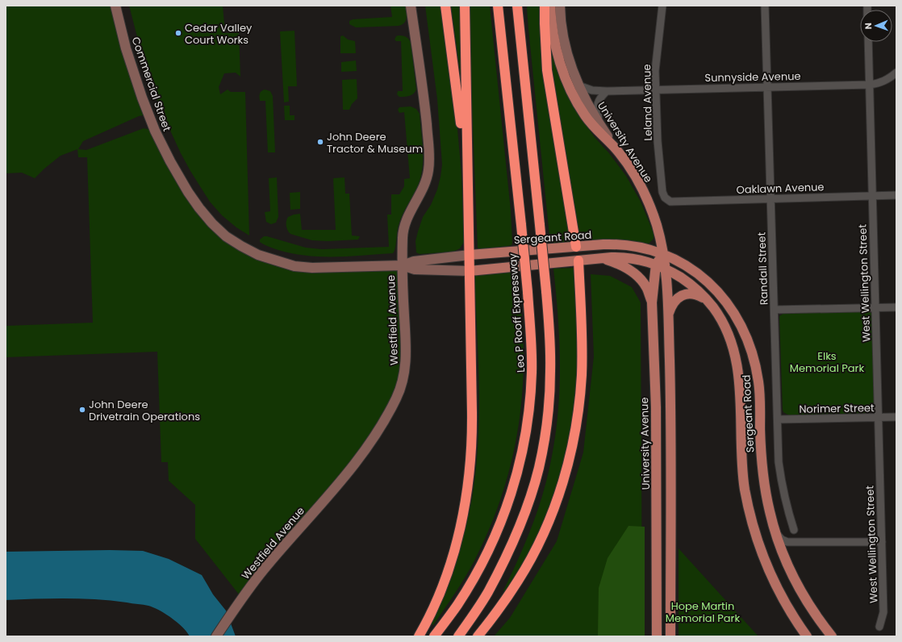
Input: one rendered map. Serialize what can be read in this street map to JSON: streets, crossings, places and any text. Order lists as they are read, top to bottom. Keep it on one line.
{"streets":{"highway":["Leo P Rooff Expressway"],"main road":["University Avenue","Sergeant Road"],"street":["Sunnyside Avenue","Commercial Street","Leland Avenue","Oaklawn Avenue","Randall Street","West Wellington Street","Westfield Avenue","Norimer Street"]},"crossings":[["Sunnyside Avenue","Leland Avenue"],["Sunnyside Avenue","University Avenue"],["Sunnyside Avenue","Randall Street"],["Sunnyside Avenue","West Wellington Street"],["Commercial Street","Westfield Avenue"],["Leland Avenue","Oaklawn Avenue"],["University Avenue","Sergeant Road"],["Oaklawn Avenue","Randall Street"],["Oaklawn Avenue","West Wellington Street"],["Randall Street","Norimer Street"],["West Wellington Street","Norimer Street"]],"parks":["Elks Memorial Park","Hope Martin Memorial Park"],"places":["Cedar Valley Court Works","John Deere Tractor & Museum","John Deere Drivetrain Operations"],"north":"left"}
